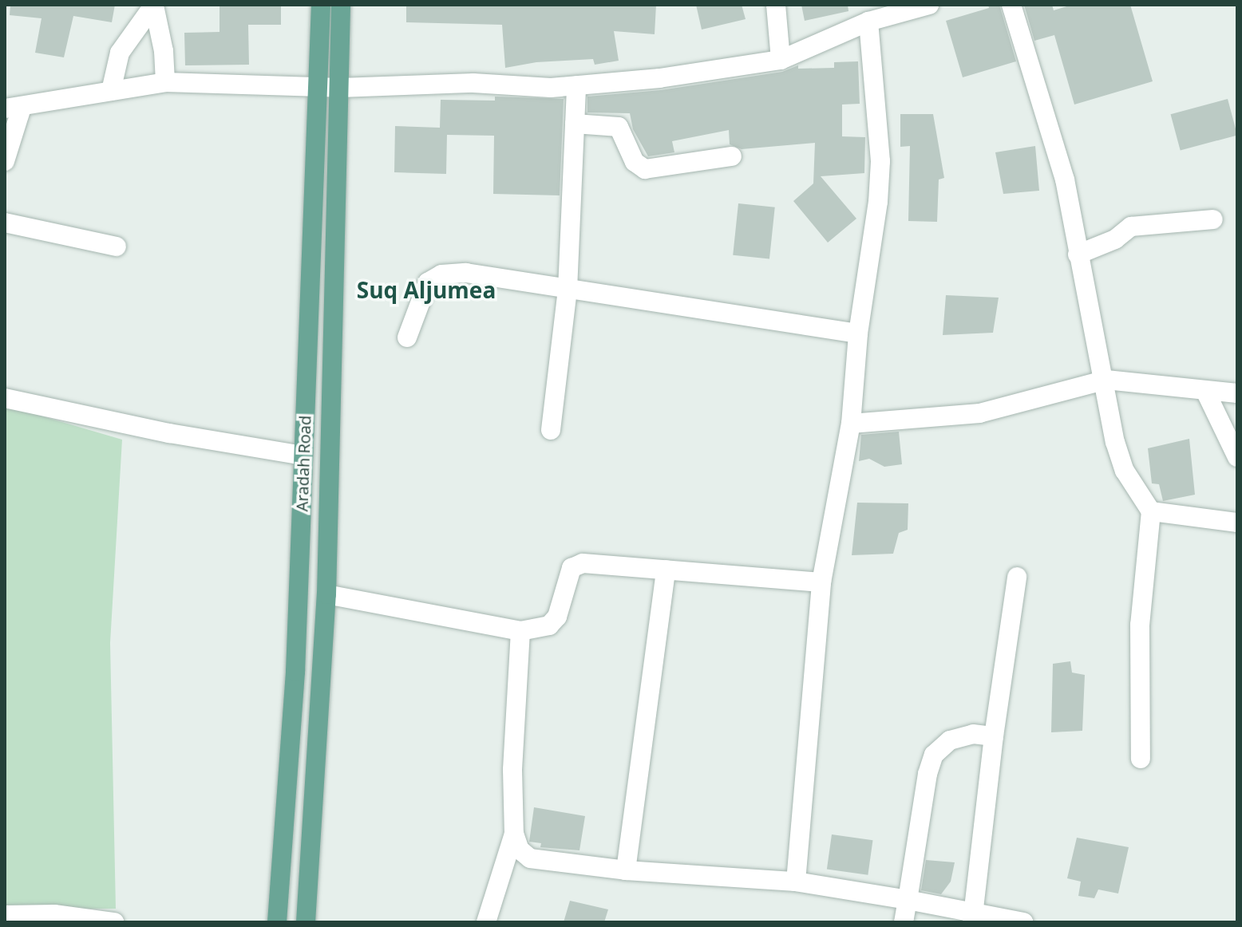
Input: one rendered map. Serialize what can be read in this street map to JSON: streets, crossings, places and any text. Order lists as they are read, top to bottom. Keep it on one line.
{"streets":{"main road":["Aradah Road"]},"districts":["Suq Aljumea"]}
